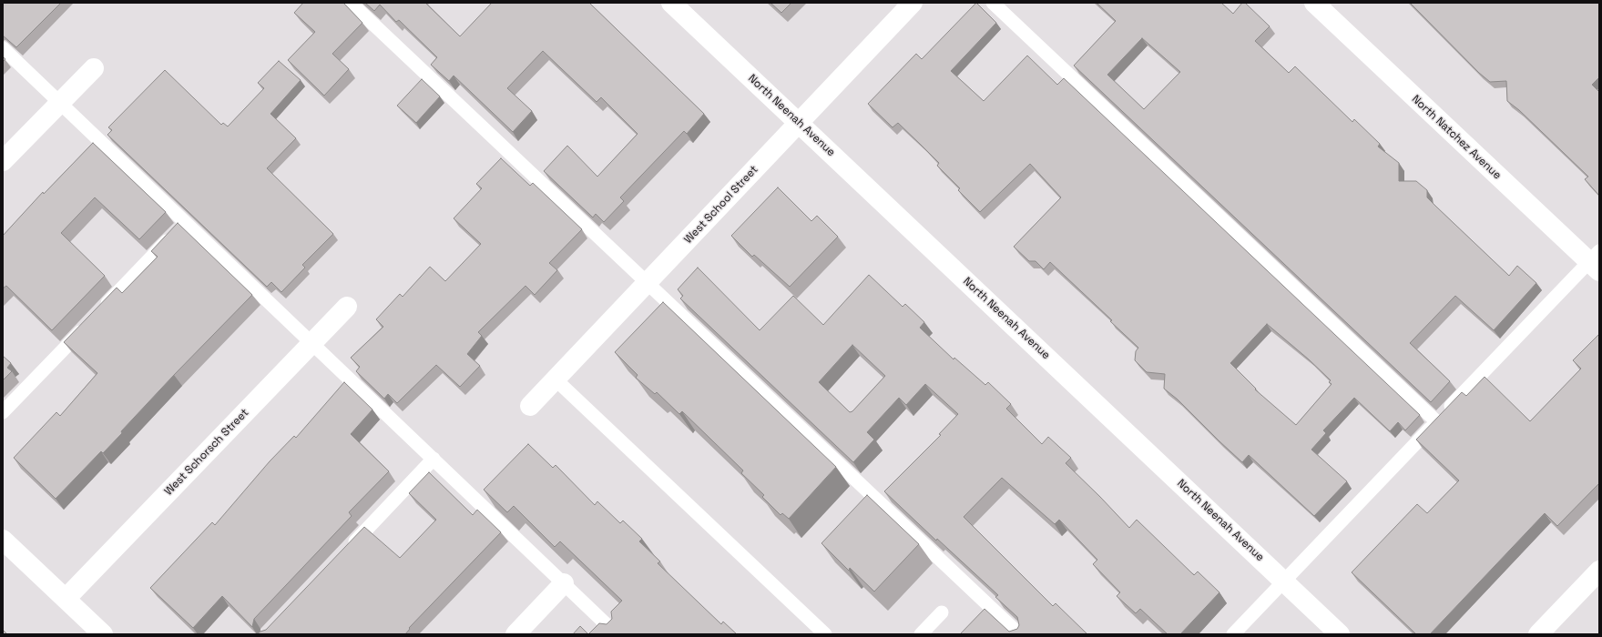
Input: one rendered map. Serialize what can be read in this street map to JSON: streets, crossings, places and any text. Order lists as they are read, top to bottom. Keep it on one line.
{"streets":{"street":["North Neenah Avenue","North Natchez Avenue","West School Street","West Schorsch Street"]},"crossings":[["North Neenah Avenue","West School Street"]]}
